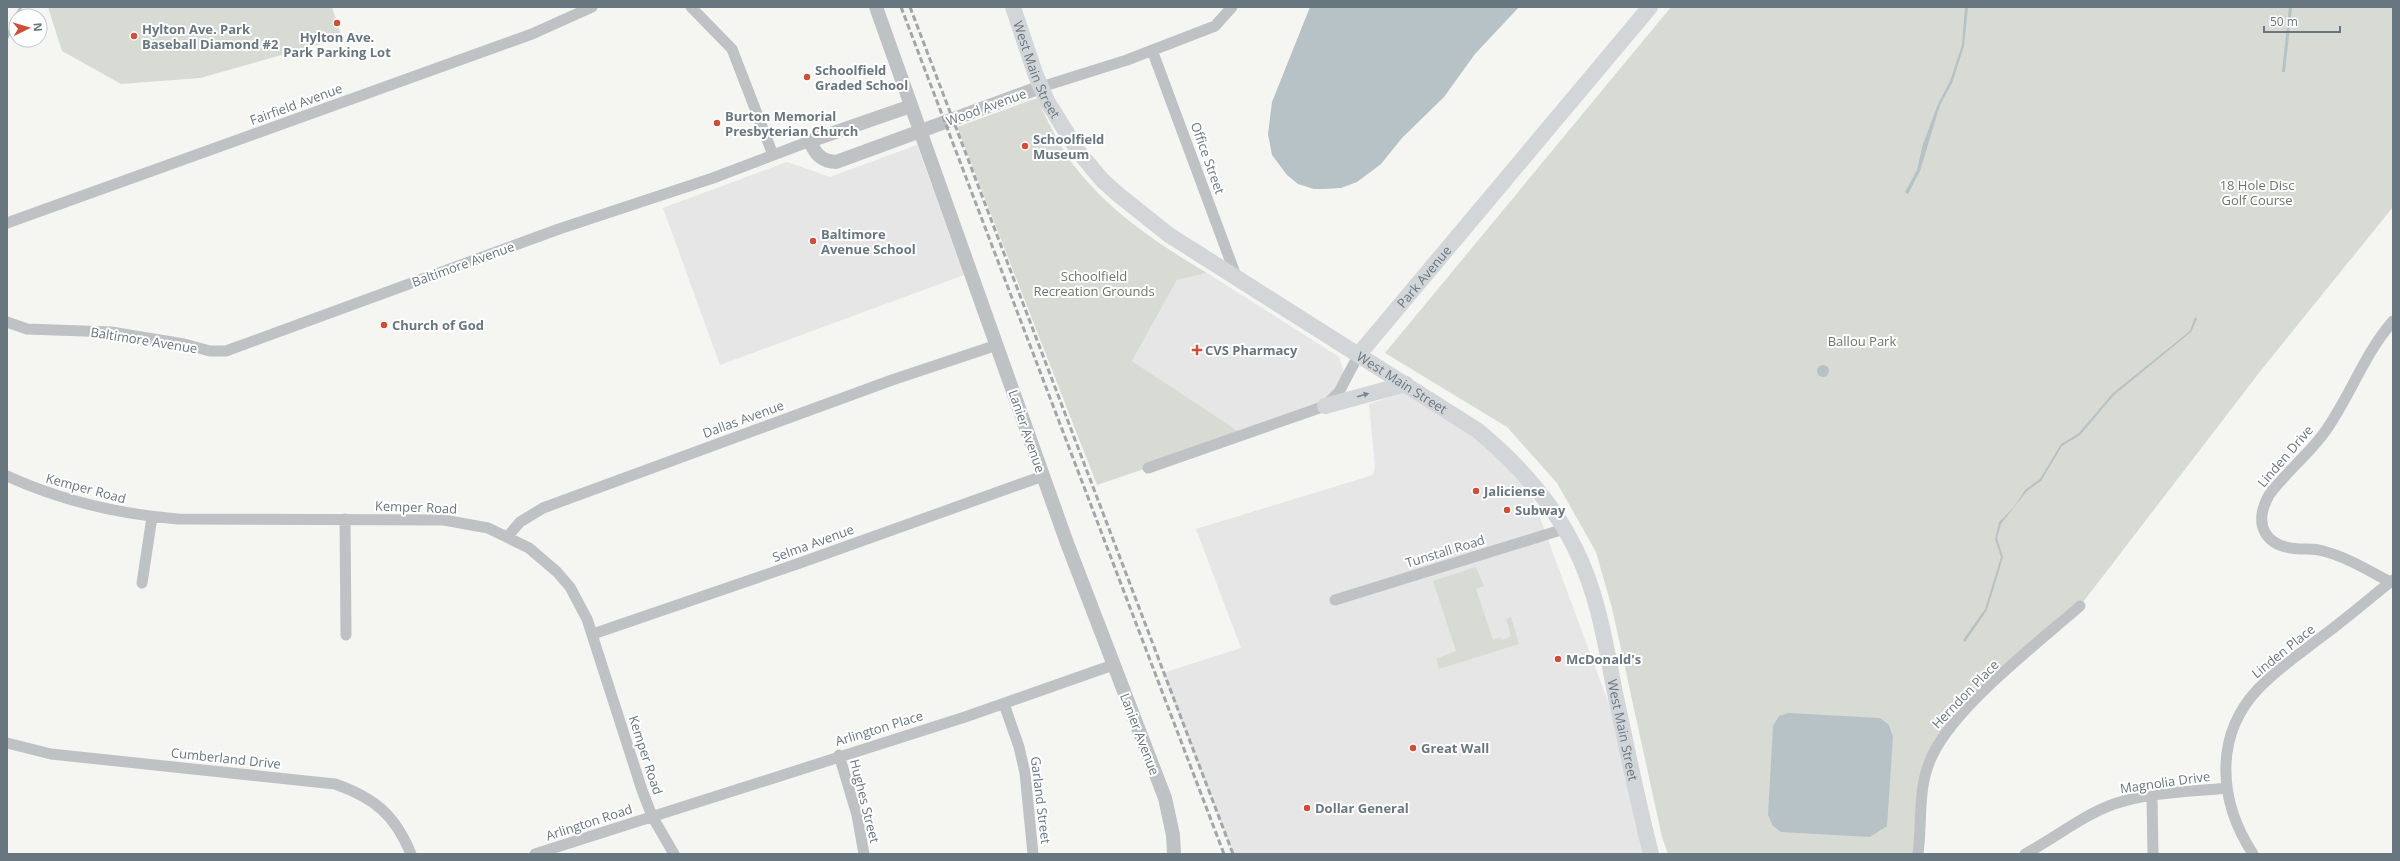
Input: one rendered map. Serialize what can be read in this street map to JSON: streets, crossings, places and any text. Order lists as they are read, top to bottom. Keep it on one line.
{"streets":{"main road":["West Main Street","Park Avenue"],"street":["Fairfield Avenue","Wood Avenue","Office Street","Baltimore Avenue","Dallas Avenue","Lanier Avenue","Linden Drive","Kemper Road","Selma Avenue","Tunstall Road","Linden Place","Herndon Place","Arlington Place","Cumberland Drive","Magnolia Drive","Garland Street","Hughes Street","Arlington Road"]},"crossings":[["West Main Street","Wood Avenue"],["West Main Street","Office Street"],["West Main Street","Park Avenue"],["West Main Street","Tunstall Road"],["Wood Avenue","Office Street"],["Wood Avenue","Baltimore Avenue"],["Baltimore Avenue","Lanier Avenue"],["Dallas Avenue","Lanier Avenue"],["Dallas Avenue","Kemper Road"],["Lanier Avenue","Selma Avenue"],["Lanier Avenue","Arlington Place"],["Linden Drive","Linden Place"],["Kemper Road","Selma Avenue"],["Kemper Road","Arlington Place"],["Kemper Road","Arlington Road"],["Linden Place","Magnolia Drive"],["Arlington Place","Garland Street"],["Arlington Place","Hughes Street"],["Arlington Place","Arlington Road"]],"parks":["18 Hole Disc Golf Course","Schoolfield Recreation Grounds","Ballou Park"],"places":{"other":["Hylton Ave. Park Parking Lot","Hylton Ave. Park Baseball Diamond #2","Schoolfield Graded School","Burton Memorial Presbyterian Church","Schoolfield Museum","Baltimore Avenue School","Church of God","Jaliciense","Subway","McDonald's","Great Wall","Dollar General"],"health":["CVS Pharmacy"]},"scale_bar":"50 m","north":"right"}
